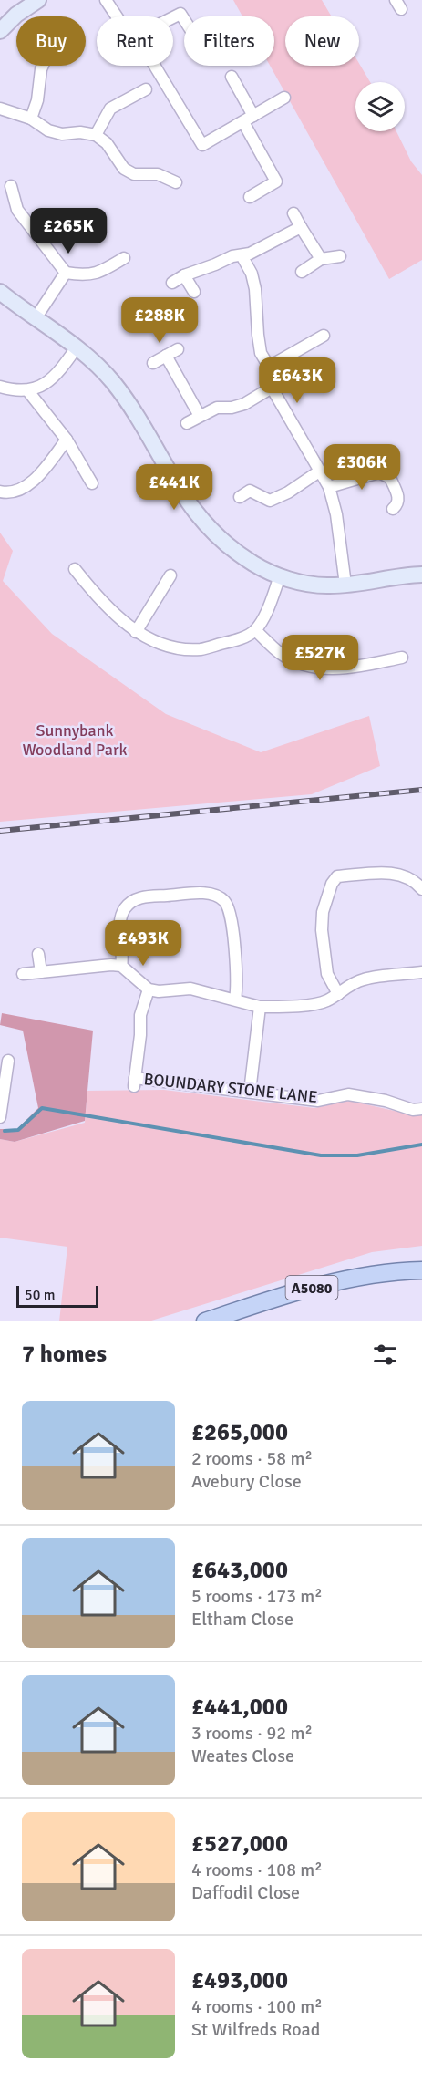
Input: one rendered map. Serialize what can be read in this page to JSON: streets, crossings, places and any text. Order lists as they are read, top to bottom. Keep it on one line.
{"streets":{"main road":["A5080"],"street":["BOUNDARY STONE LANE"]},"parks":["Sunnybank Woodland Park"],"scale_bar":"50 m","page":{"chip":["Buy","Rent","Filters","New"],"price":["£265K","£288K","£643K","£306K","£441K","£527K","£493K"],"scale":"50 m","heading":"7 homes","list":[{"name":"£265,000","note":"2 rooms · 58 m² · Avebury Close"},{"name":"£643,000","note":"5 rooms · 173 m² · Eltham Close"},{"name":"£441,000","note":"3 rooms · 92 m² · Weates Close"},{"name":"£527,000","note":"4 rooms · 108 m² · Daffodil Close"},{"name":"£493,000","note":"4 rooms · 100 m² · St Wilfreds Road"}]}}
